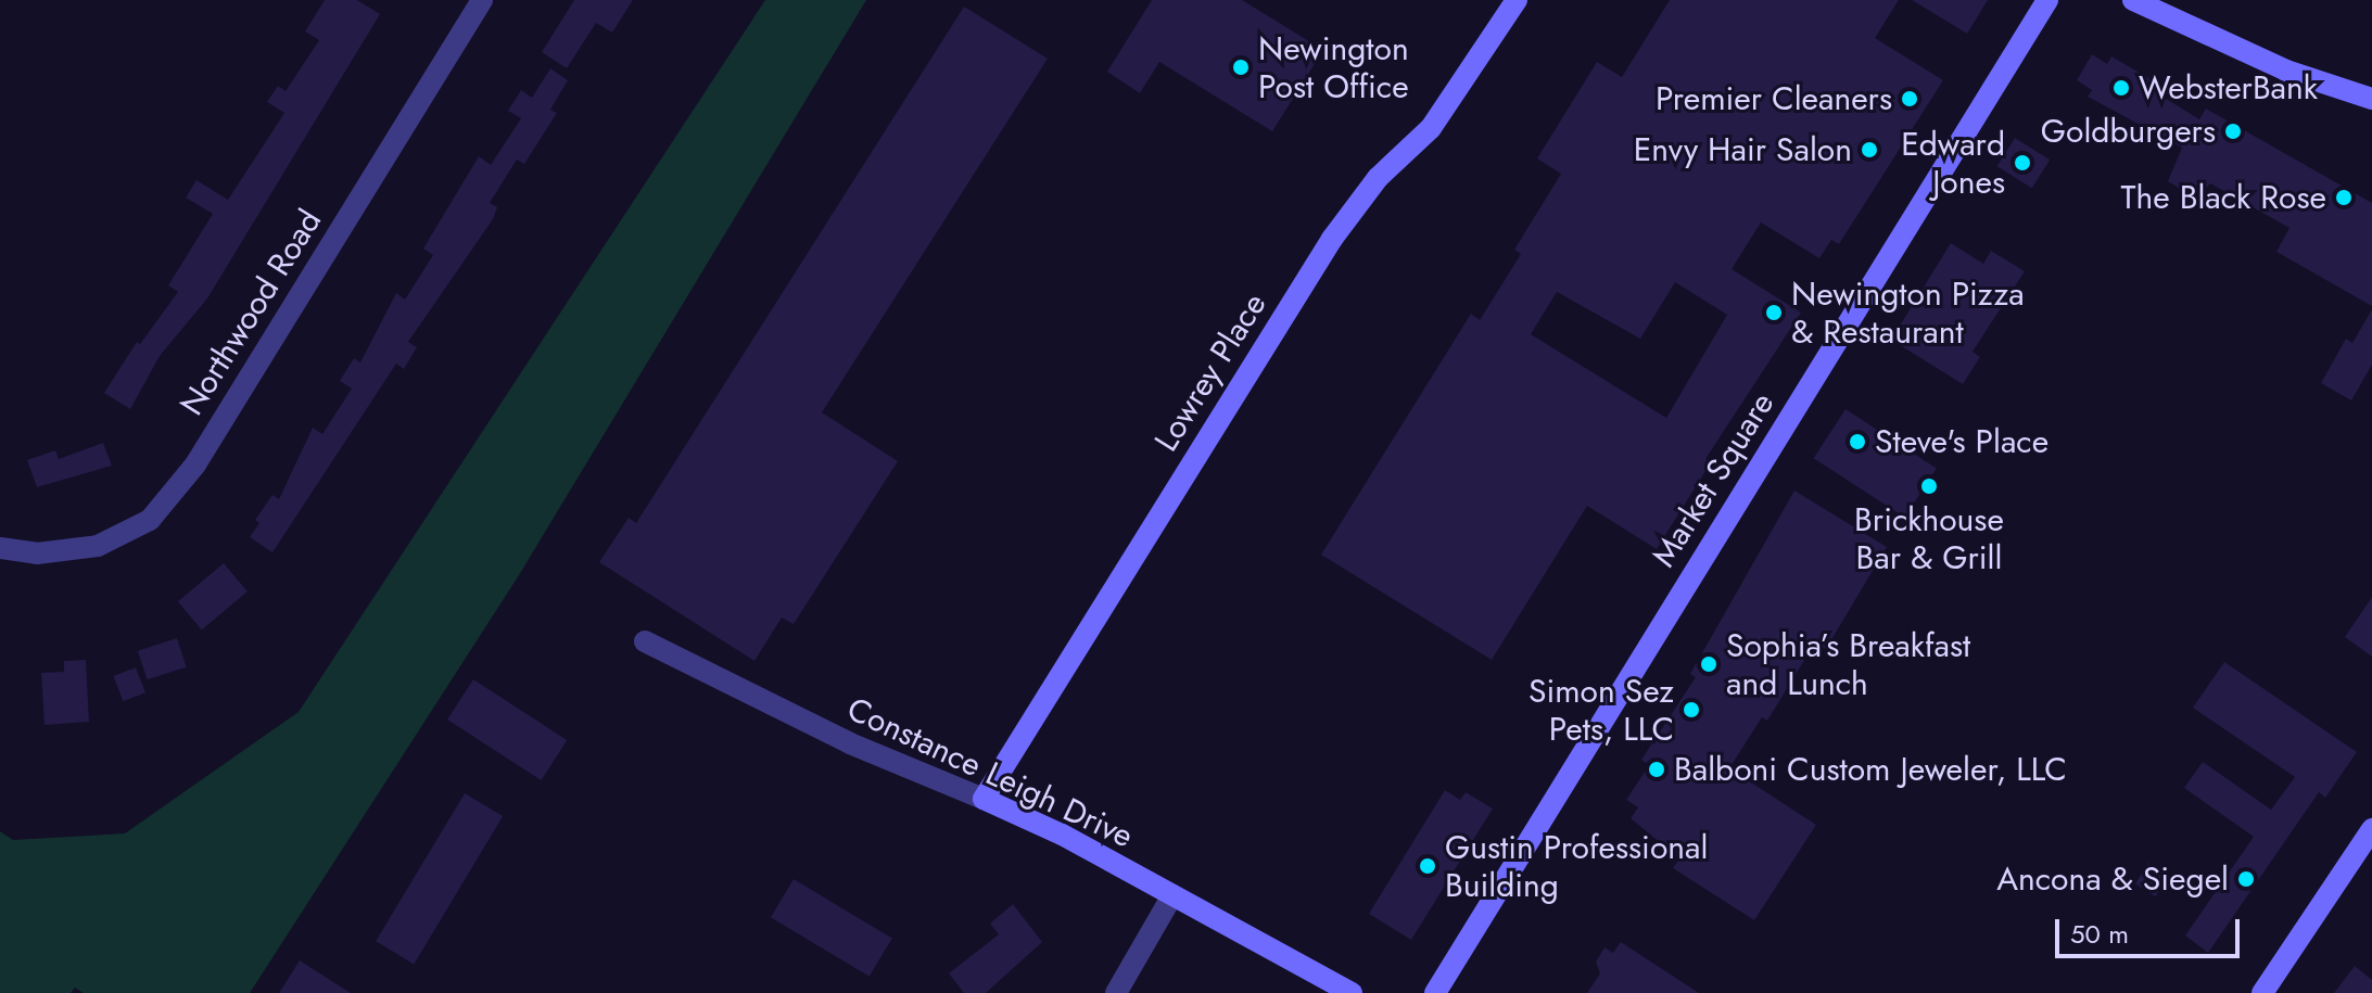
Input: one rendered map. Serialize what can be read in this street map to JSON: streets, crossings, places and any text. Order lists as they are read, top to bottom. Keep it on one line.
{"streets":{"street":["Northwood Road","Lowrey Place","Market Square","Constance Leigh Drive"]},"crossings":[["Lowrey Place","Constance Leigh Drive"]],"places":["Newington Post Office","WebsterBank","Premier Cleaners","Goldburgers","Envy Hair Salon","Edward Jones","The Black Rose","Newington Pizza & Restaurant","Steve's Place","Brickhouse Bar & Grill","Sophia’s Breakfast and Lunch","Simon Sez Pets, LLC","Balboni Custom Jeweler, LLC","Gustin Professional Building","Ancona & Siegel"],"scale_bar":"50 m"}
